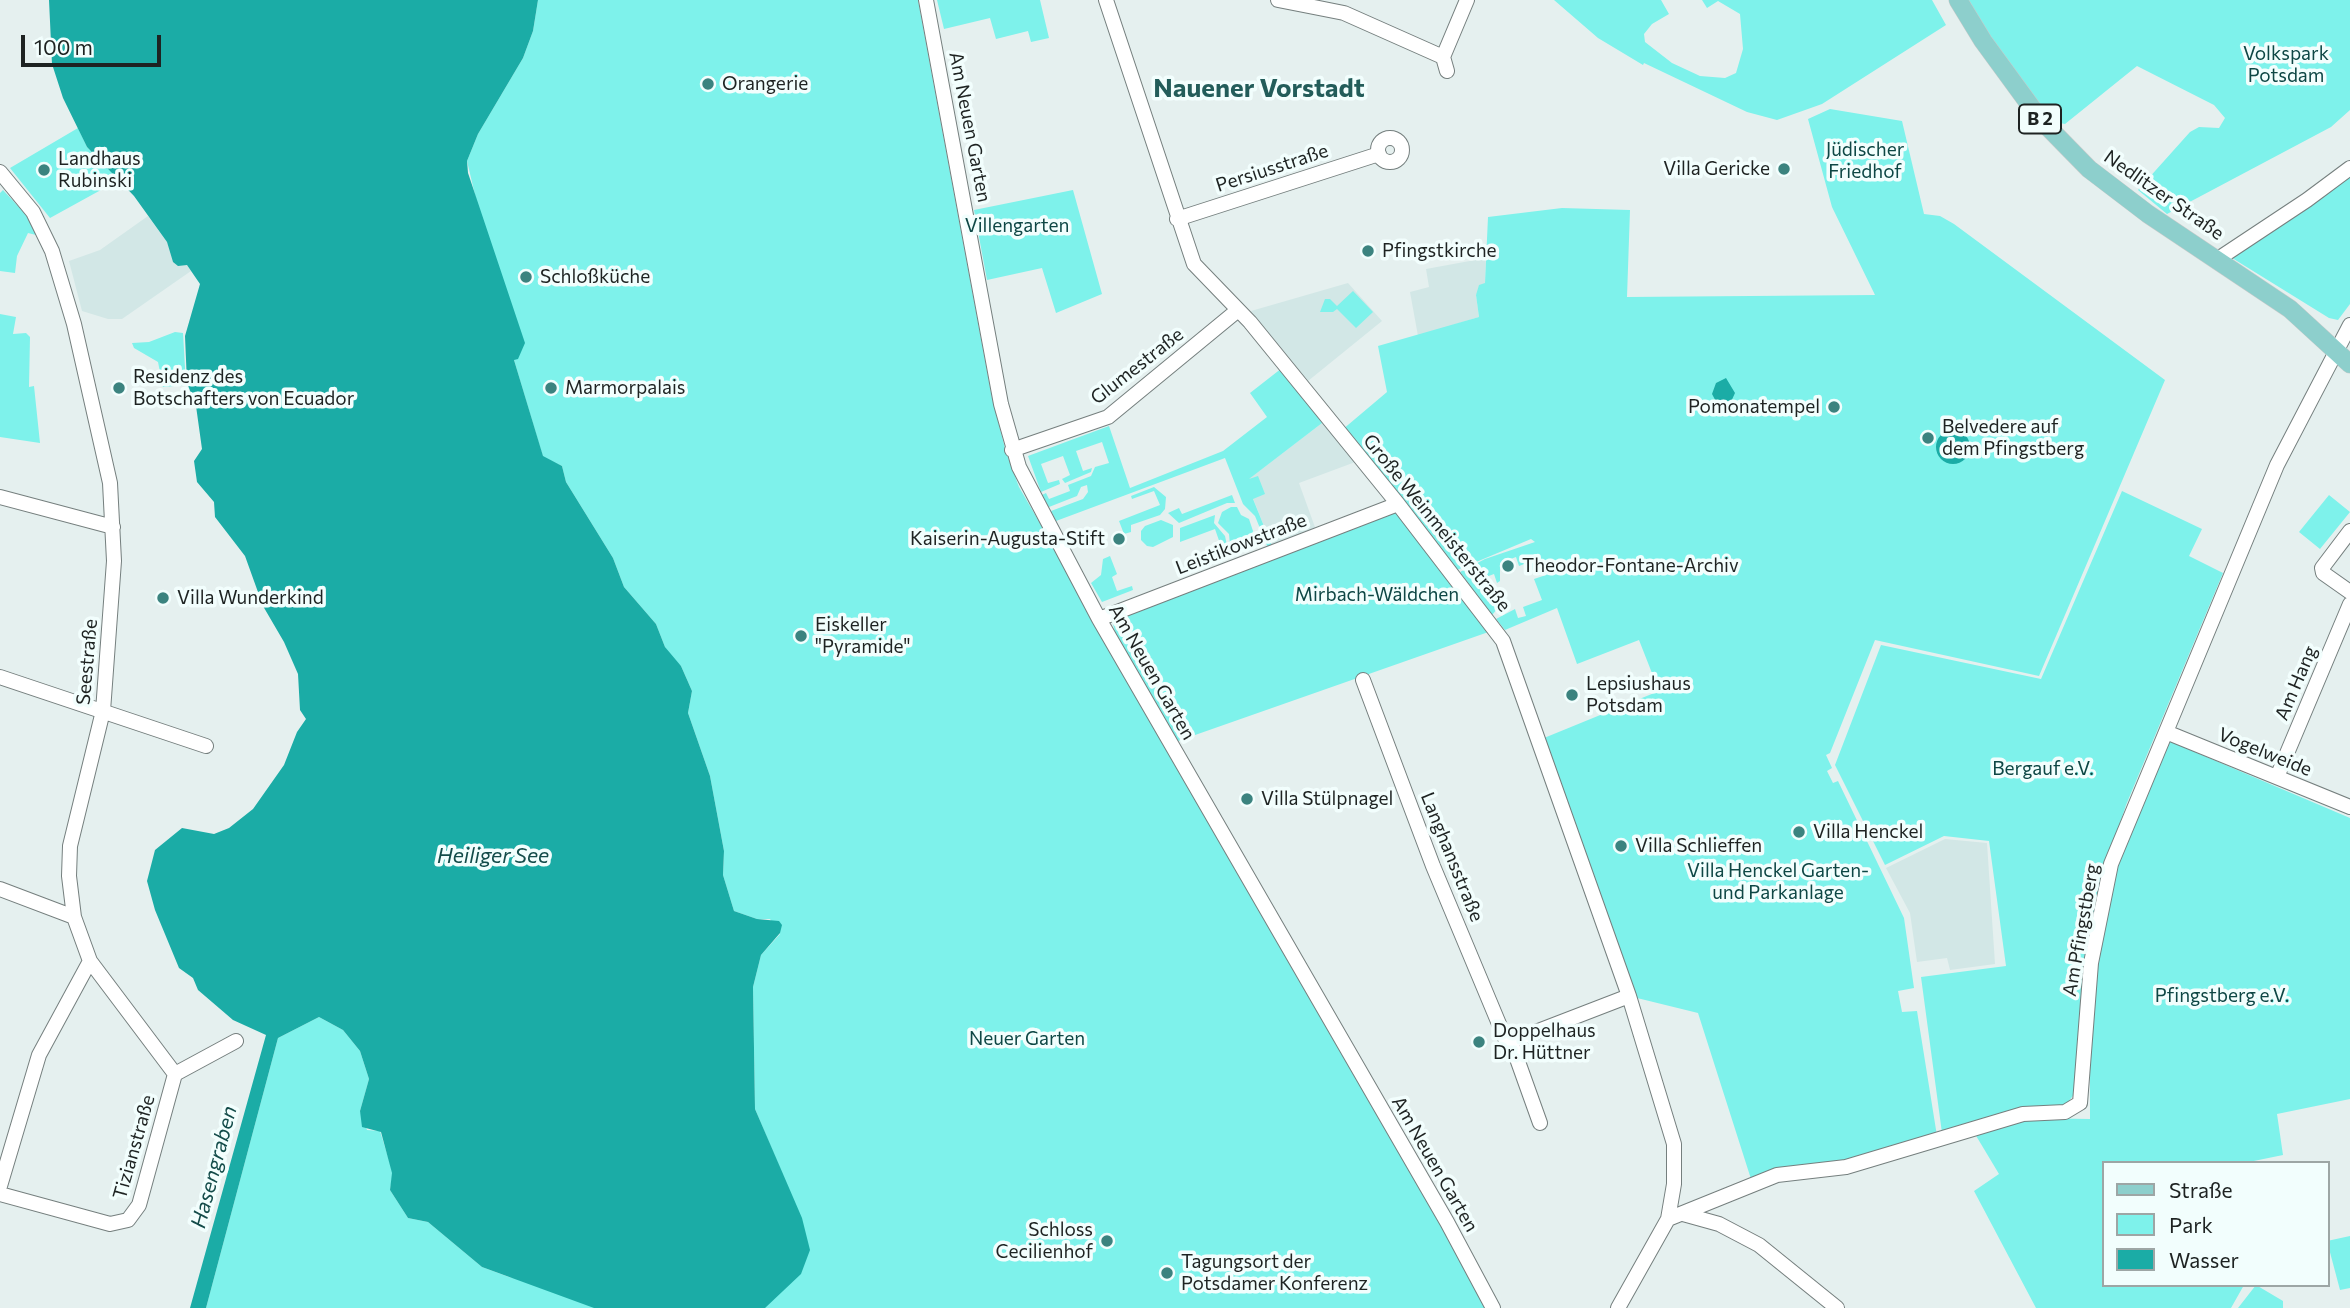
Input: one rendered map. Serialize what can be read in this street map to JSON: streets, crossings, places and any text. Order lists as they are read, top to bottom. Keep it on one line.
{"streets":{"main road":["B 2","Nedlitzer Straße"],"street":["Am Neuen Garten","Persiusstraße","Glumestraße","Große Weinmeisterstraße","Leistikowstraße","Seestraße","Am Hang","Vogelweide","Langhansstraße","Am Pfingstberg","Tizianstraße"]},"crossings":[["Am Neuen Garten","Glumestraße"],["Am Neuen Garten","Leistikowstraße"],["Persiusstraße","Große Weinmeisterstraße"],["Nedlitzer Straße","Am Pfingstberg"],["Glumestraße","Große Weinmeisterstraße"],["Große Weinmeisterstraße","Leistikowstraße"],["Große Weinmeisterstraße","Am Pfingstberg"],["Seestraße","Tizianstraße"],["Am Hang","Vogelweide"],["Vogelweide","Am Pfingstberg"]],"districts":["Nauener Vorstadt"],"water":["Heiliger See","Hasengraben"],"parks":["Volkspark Potsdam","Jüdischer Friedhof","Villengarten","Mirbach-Wäldchen","Bergauf e.V.","Villa Henckel Garten- und Parkanlage","Pfingstberg e.V.","Neuer Garten"],"places":["Orangerie","Villa Gericke","Landhaus Rubinski","Pfingstkirche","Schloßküche","Residenz des Botschafters von Ecuador","Marmorpalais","Pomonatempel","Belvedere auf dem Pfingstberg","Kaiserin-Augusta-Stift","Theodor-Fontane-Archiv","Villa Wunderkind","Eiskeller \"Pyramide\"","Lepsiushaus Potsdam","Villa Stülpnagel","Villa Henckel","Villa Schlieffen","Doppelhaus Dr. Hüttner","Schloss Cecilienhof","Tagungsort der Potsdamer Konferenz"],"legend":["Straße","Park","Wasser"],"scale_bar":"100 m"}
